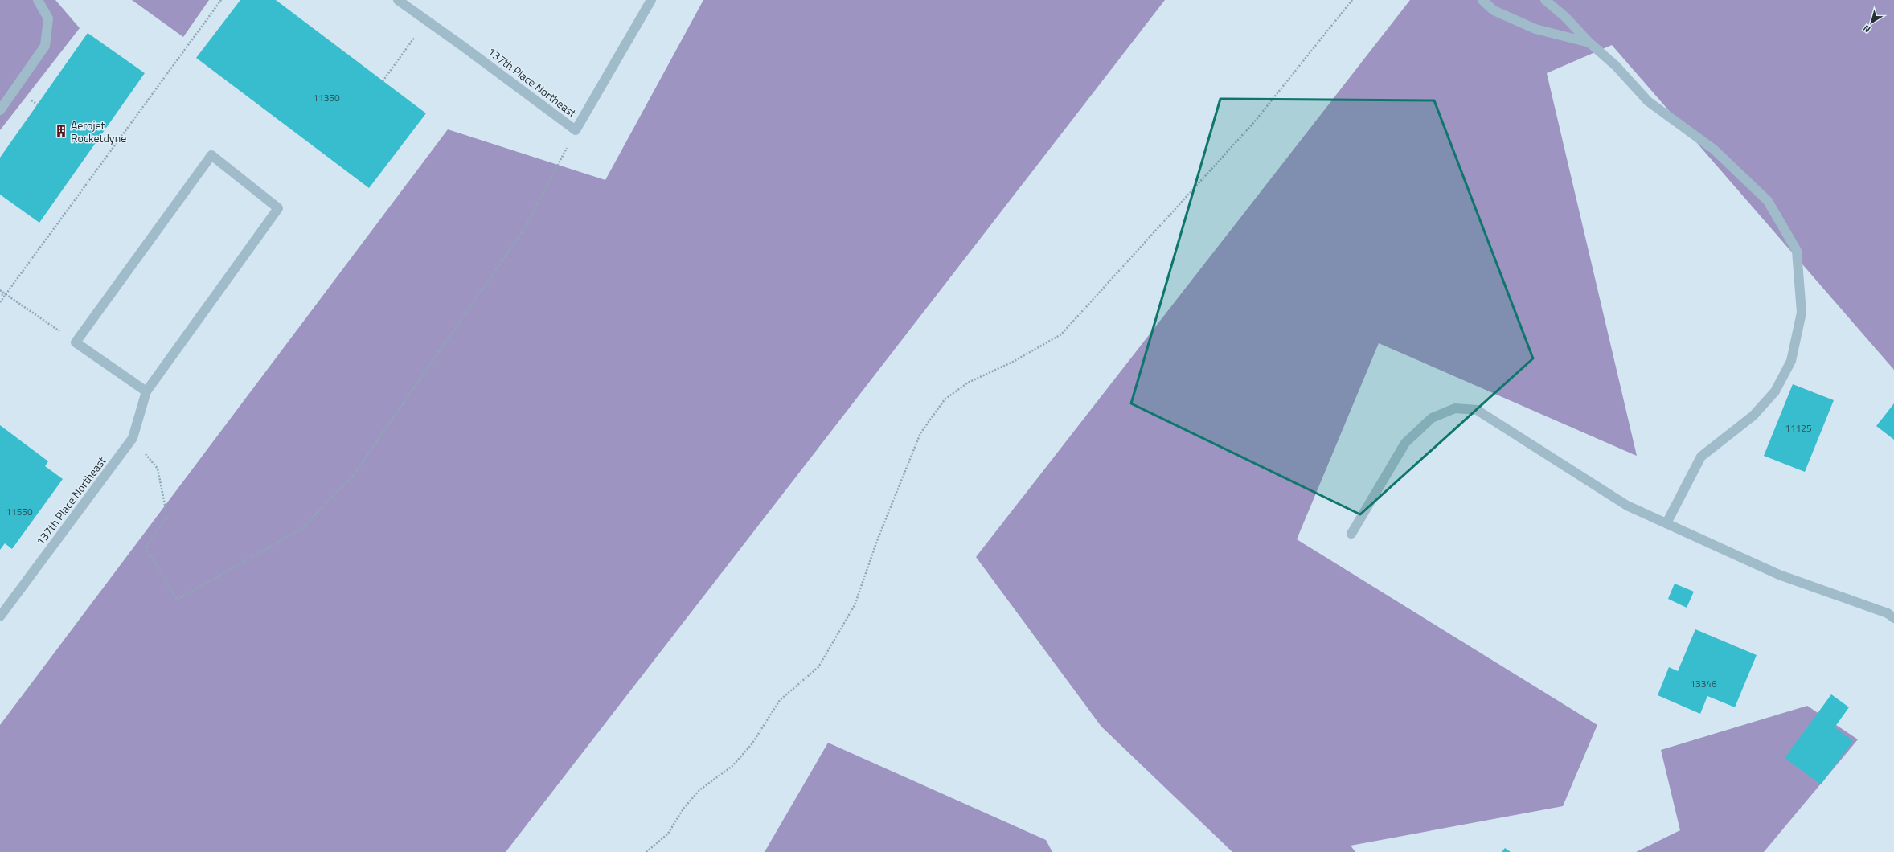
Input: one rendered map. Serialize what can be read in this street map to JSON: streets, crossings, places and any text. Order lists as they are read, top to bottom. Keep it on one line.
{"streets":{"lane":["137th Place Northeast"]},"places":{"building":["Aerojet Rocketdyne"]},"house_numbers":["11350","11125","11550","13346"],"north":"bottom left"}
